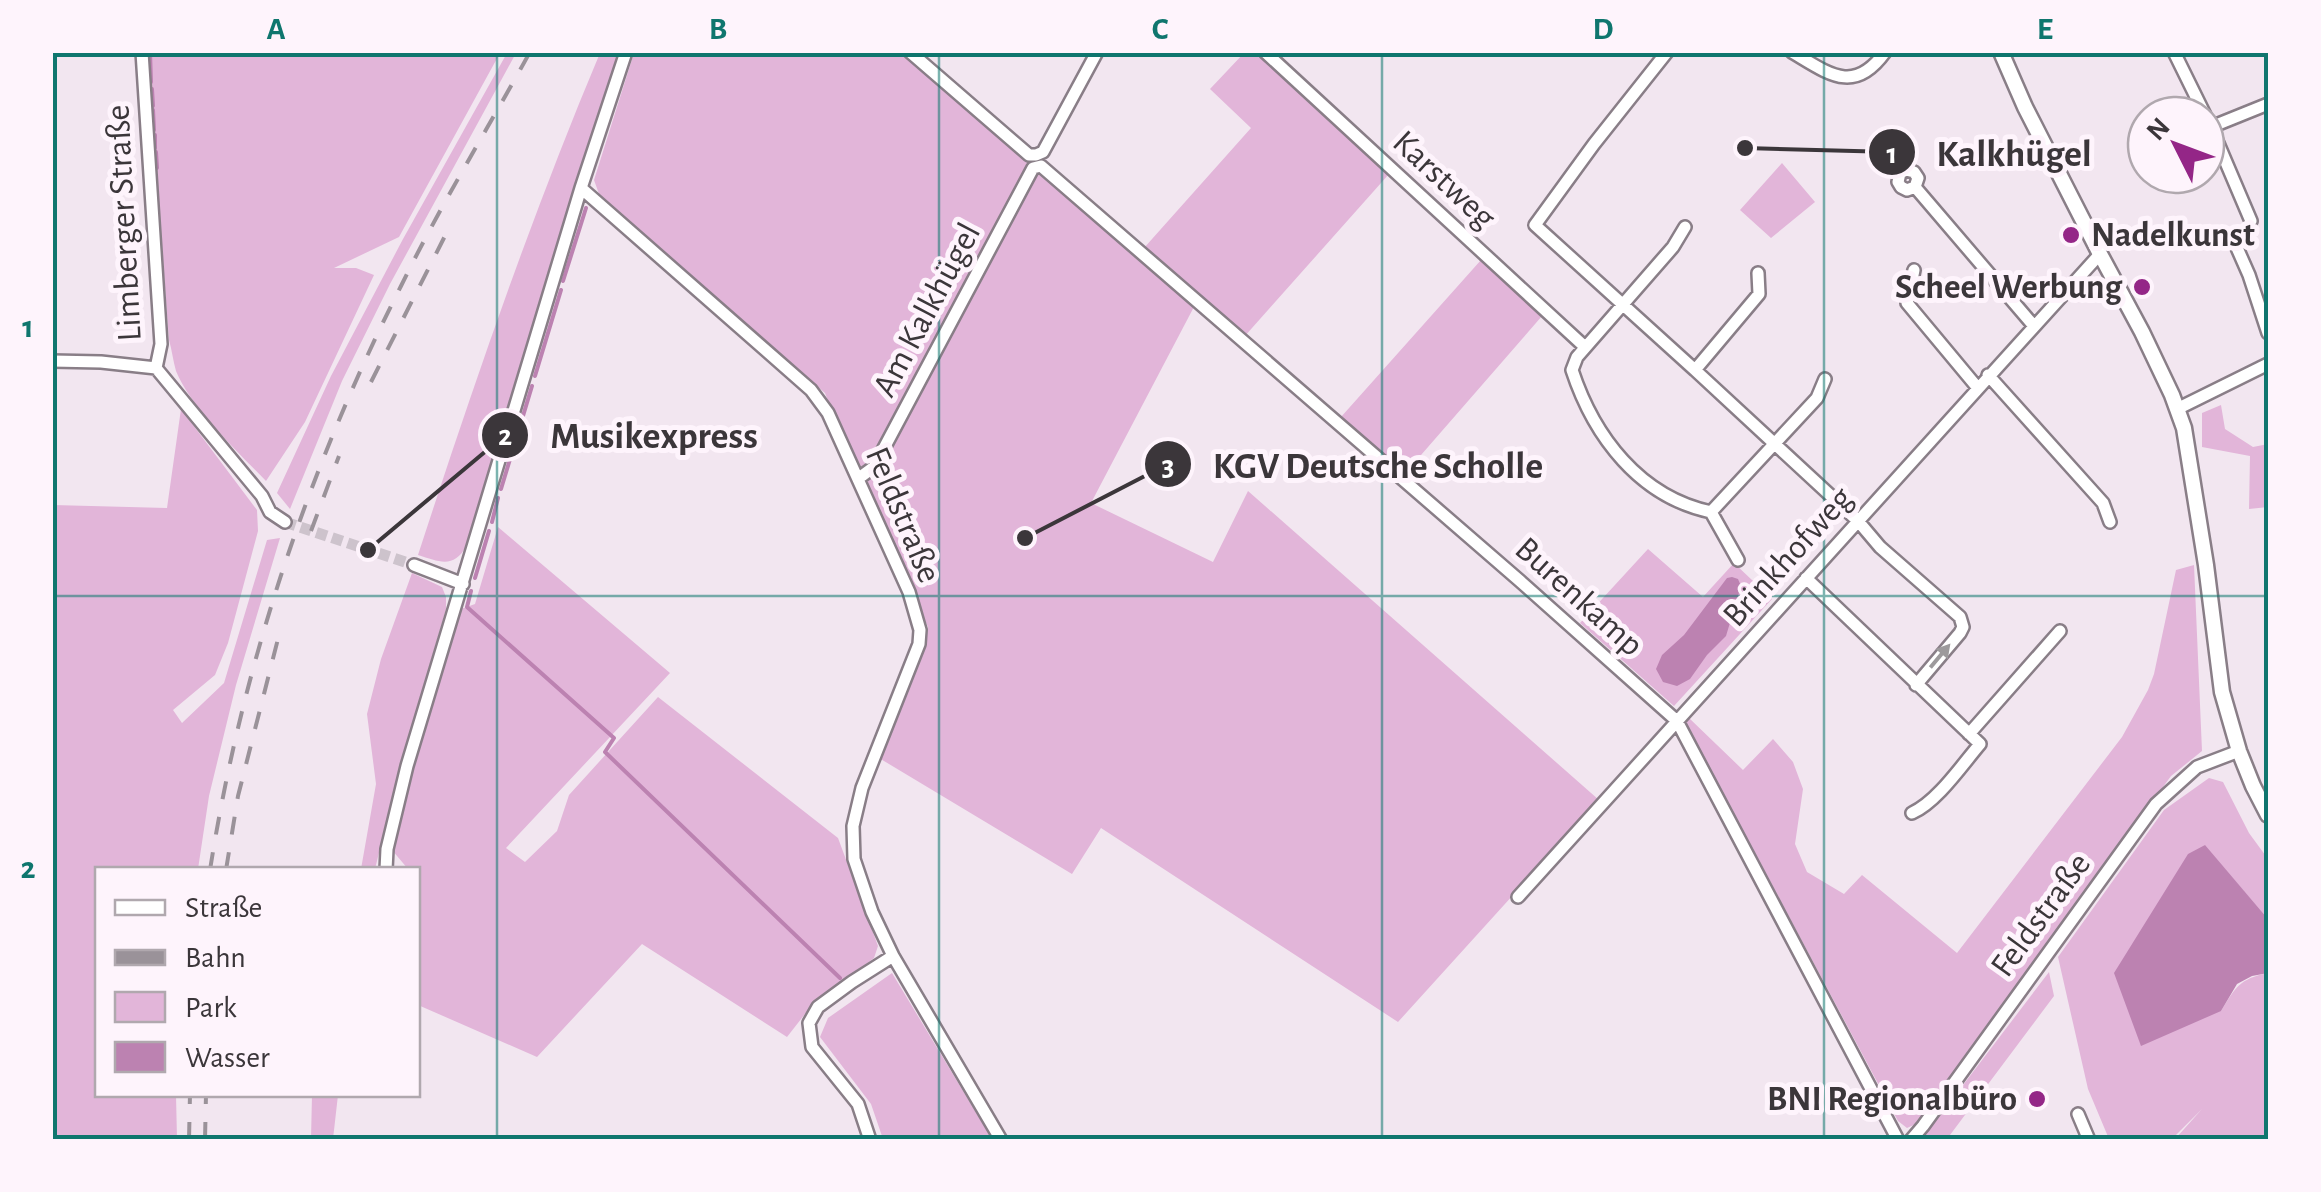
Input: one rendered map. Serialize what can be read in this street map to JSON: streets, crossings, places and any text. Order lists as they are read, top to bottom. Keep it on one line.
{"streets":{"street":["Karstweg","Limberger Straße","Am Kalkhügel","Feldstraße","Brinkhofweg","Burenkamp"]},"crossings":[["Am Kalkhügel","Feldstraße"],["Am Kalkhügel","Burenkamp"],["Brinkhofweg","Burenkamp"]],"places":["Kalkhügel","Nadelkunst","Scheel Werbung","KGV Deutsche Scholle","Musikexpress","BNI Regionalbüro"],"legend":["Straße","Bahn","Park","Wasser"],"north":"top left","grid":{"columns":["A","B","C","D","E"],"rows":["1","2"]}}
